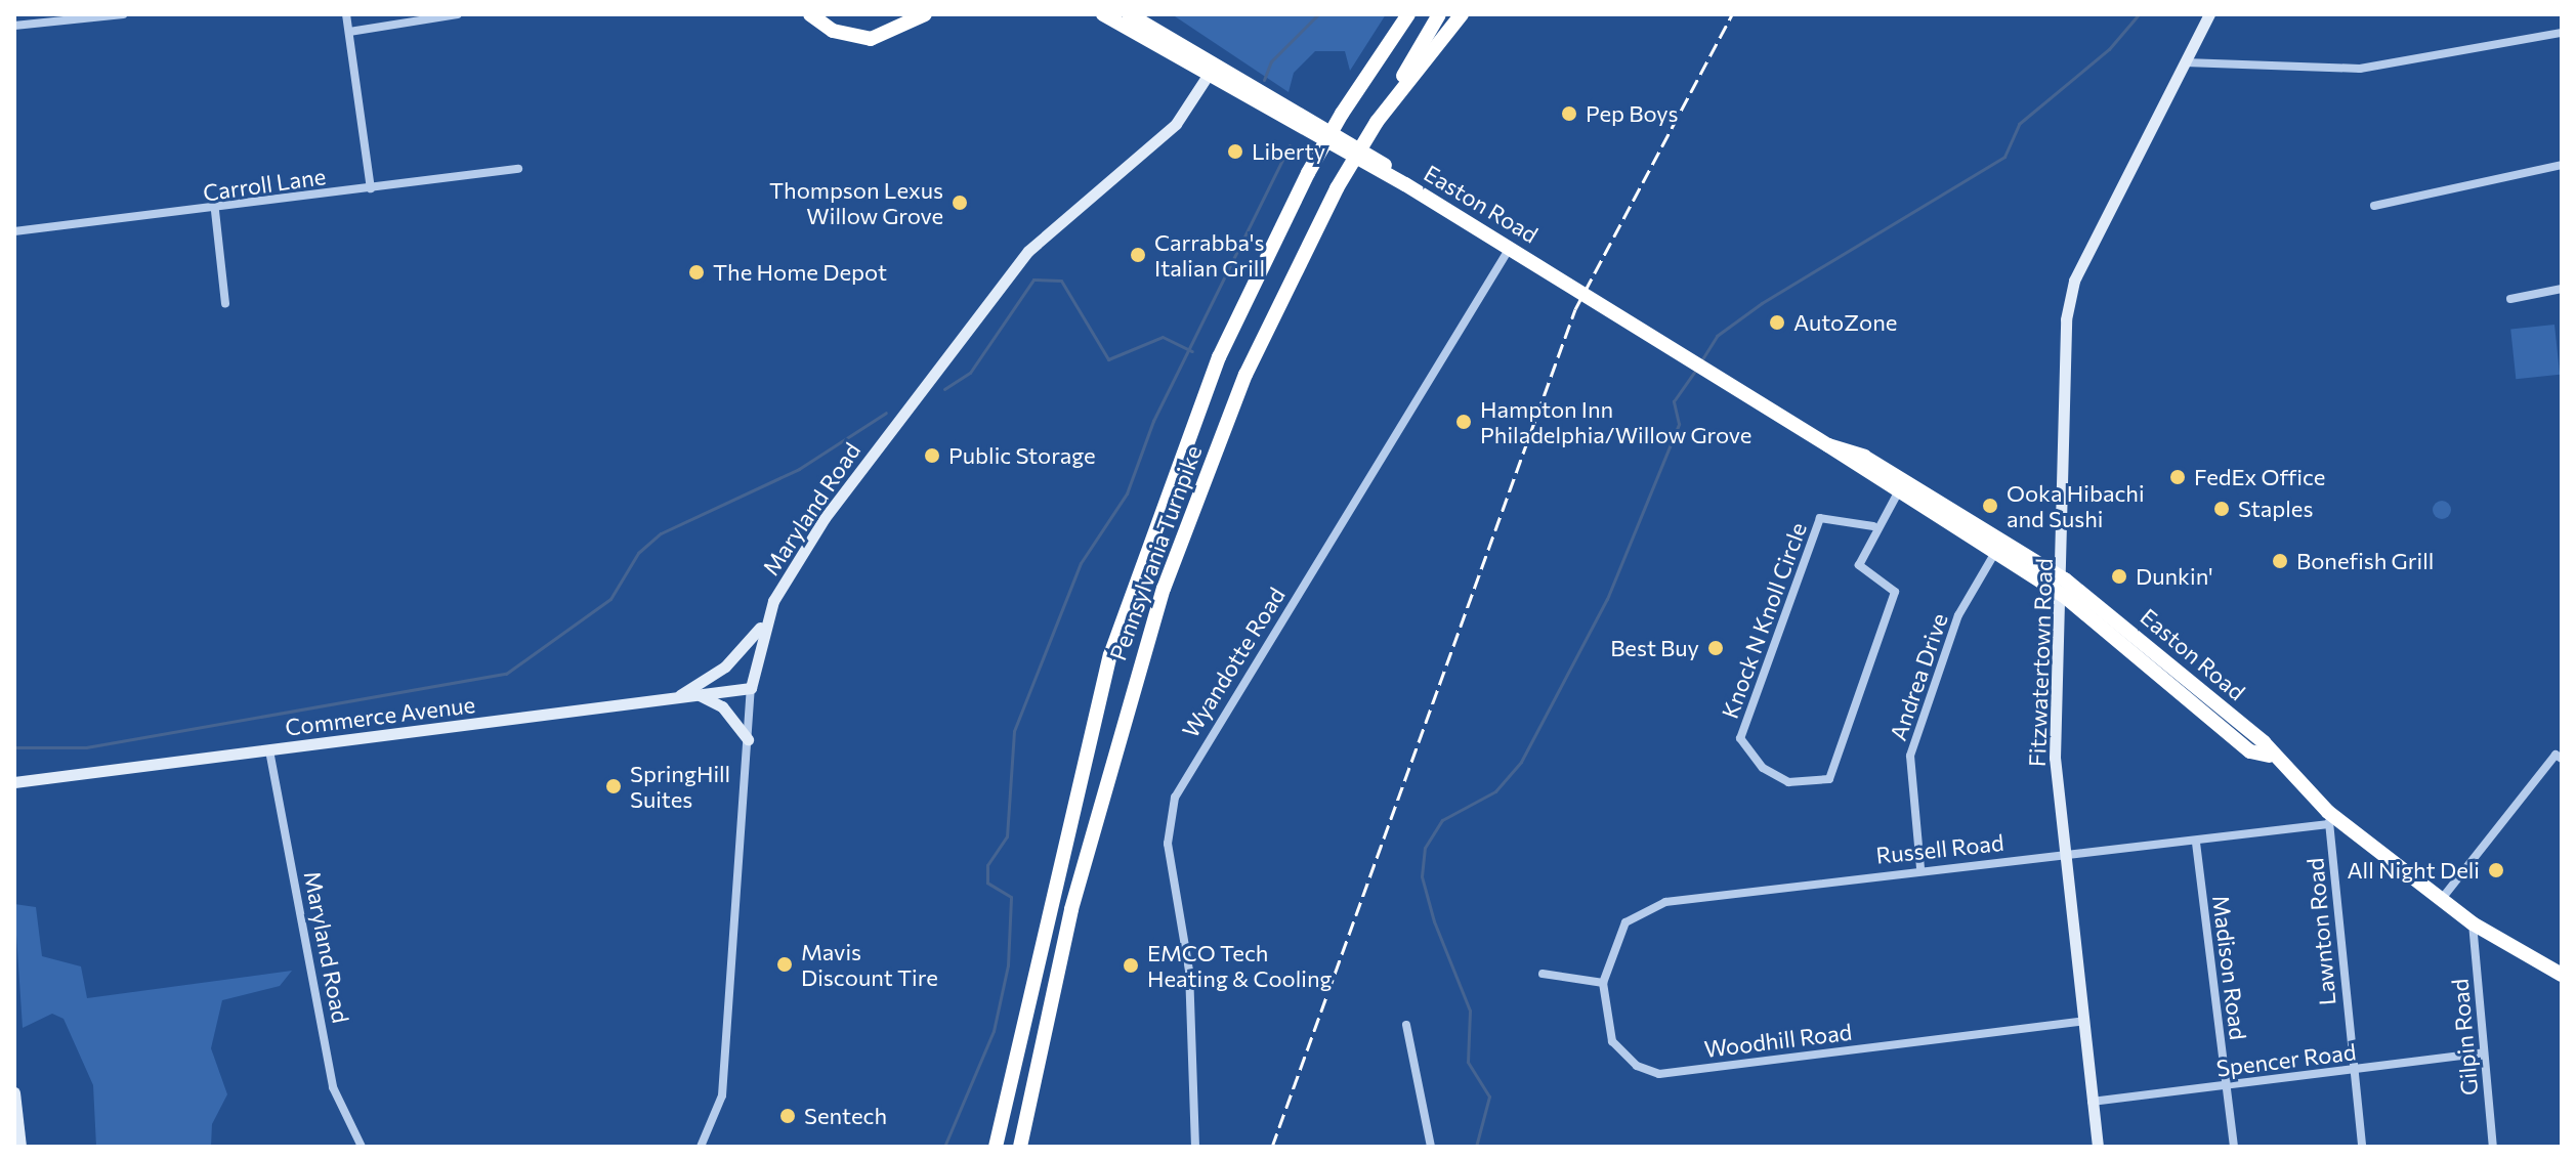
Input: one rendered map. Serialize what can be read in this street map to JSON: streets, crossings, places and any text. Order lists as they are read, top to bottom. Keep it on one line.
{"streets":{"highway":["Easton Road","Pennsylvania Turnpike"],"street":["Carroll Lane","Maryland Road","Knock N Knoll Circle","Wyandotte Road","Fitzwatertown Road","Andrea Drive","Commerce Avenue","Russell Road","Lawnton Road","Madison Road","Gilpin Road","Woodhill Road","Spencer Road"]},"crossings":[["Easton Road","Maryland Road"],["Easton Road","Knock N Knoll Circle"],["Easton Road","Wyandotte Road"],["Easton Road","Fitzwatertown Road"],["Easton Road","Andrea Drive"],["Easton Road","Russell Road"],["Easton Road","Lawnton Road"],["Easton Road","Gilpin Road"],["Maryland Road","Commerce Avenue"],["Fitzwatertown Road","Russell Road"],["Fitzwatertown Road","Woodhill Road"],["Fitzwatertown Road","Spencer Road"],["Andrea Drive","Russell Road"],["Russell Road","Lawnton Road"],["Russell Road","Madison Road"],["Russell Road","Woodhill Road"],["Lawnton Road","Spencer Road"],["Madison Road","Spencer Road"],["Gilpin Road","Spencer Road"]],"places":["Pep Boys","Liberty","Thompson Lexus Willow Grove","Carrabba's Italian Grill","The Home Depot","AutoZone","Hampton Inn Philadelphia/Willow Grove","Public Storage","FedEx Office","Ooka Hibachi and Sushi","Staples","Bonefish Grill","Dunkin'","Best Buy","SpringHill Suites","All Night Deli","Mavis Discount Tire","EMCO Tech Heating & Cooling","Sentech"]}
